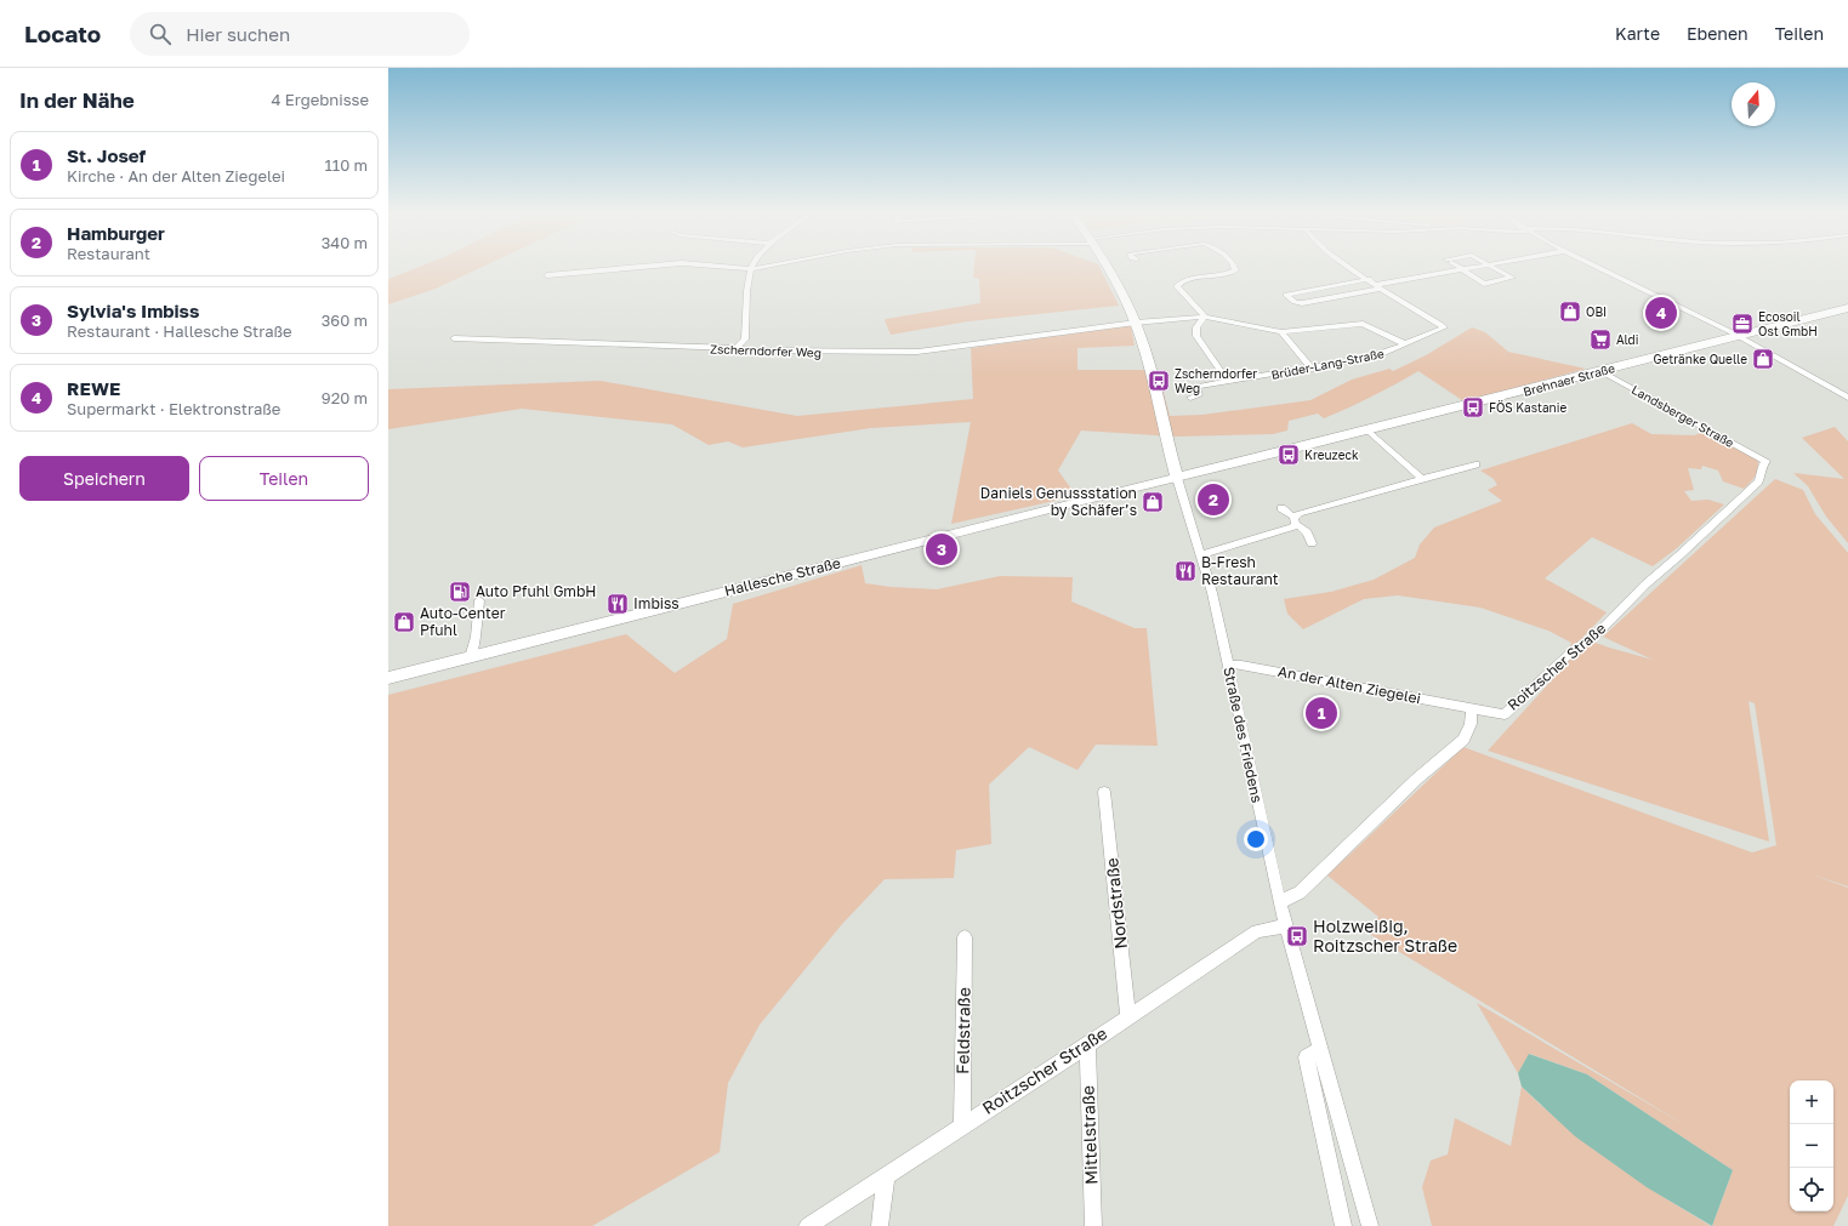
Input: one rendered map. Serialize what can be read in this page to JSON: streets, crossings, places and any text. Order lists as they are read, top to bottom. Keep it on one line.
{"streets":{"main road":["Brehnaer Straße","Hallesche Straße"],"street":["Zscherndorfer Weg","Brüder-Lang-Straße","Landsberger Straße","Roitzscher Straße","An der Alten Ziegelei","Straße des Friedens","Nordstraße","Feldstraße","Mittelstraße"]},"crossings":[["Zscherndorfer Weg","Brüder-Lang-Straße"],["Brehnaer Straße","Landsberger Straße"],["Brehnaer Straße","Hallesche Straße"],["Brehnaer Straße","Straße des Friedens"],["Landsberger Straße","Roitzscher Straße"],["Hallesche Straße","Straße des Friedens"],["Roitzscher Straße","An der Alten Ziegelei"],["Roitzscher Straße","Straße des Friedens"],["Roitzscher Straße","Nordstraße"],["Roitzscher Straße","Feldstraße"],["Roitzscher Straße","Mittelstraße"],["An der Alten Ziegelei","Straße des Friedens"]],"places":{"shop":["OBI","Getränke Quelle","Daniels Genussstation by Schäfer’s","Auto-Center Pfuhl"],"office":["Ecosoil Ost GmbH"],"supermarket":["Aldi"],"bus stop":["Zscherndorfer Weg","FÖS Kastanie","Kreuzeck","Holzweißig, Roitzscher Straße"],"restaurant":["B-Fresh Restaurant","Imbiss"],"fuel station":["Auto Pfuhl GmbH"]},"north":"top","page":{"header":"Locato","search":"Hier suchen","nav":["Karte","Ebenen","Teilen"],"heading":["In der Nähe","4 Ergebnisse"],"list":[{"mark":"1","name":"St. Josef","note":"Kirche · An der Alten Ziegelei","value":"110 m"},{"mark":"2","name":"Hamburger","note":"Restaurant","value":"340 m"},{"mark":"3","name":"Sylvia's Imbiss","note":"Restaurant · Hallesche Straße","value":"360 m"},{"mark":"4","name":"REWE","note":"Supermarkt · Elektronstraße","value":"920 m"}],"pins":["4","2","3","1"],"buttons":["Speichern","Teilen"],"map_buttons":["+","−"]}}
